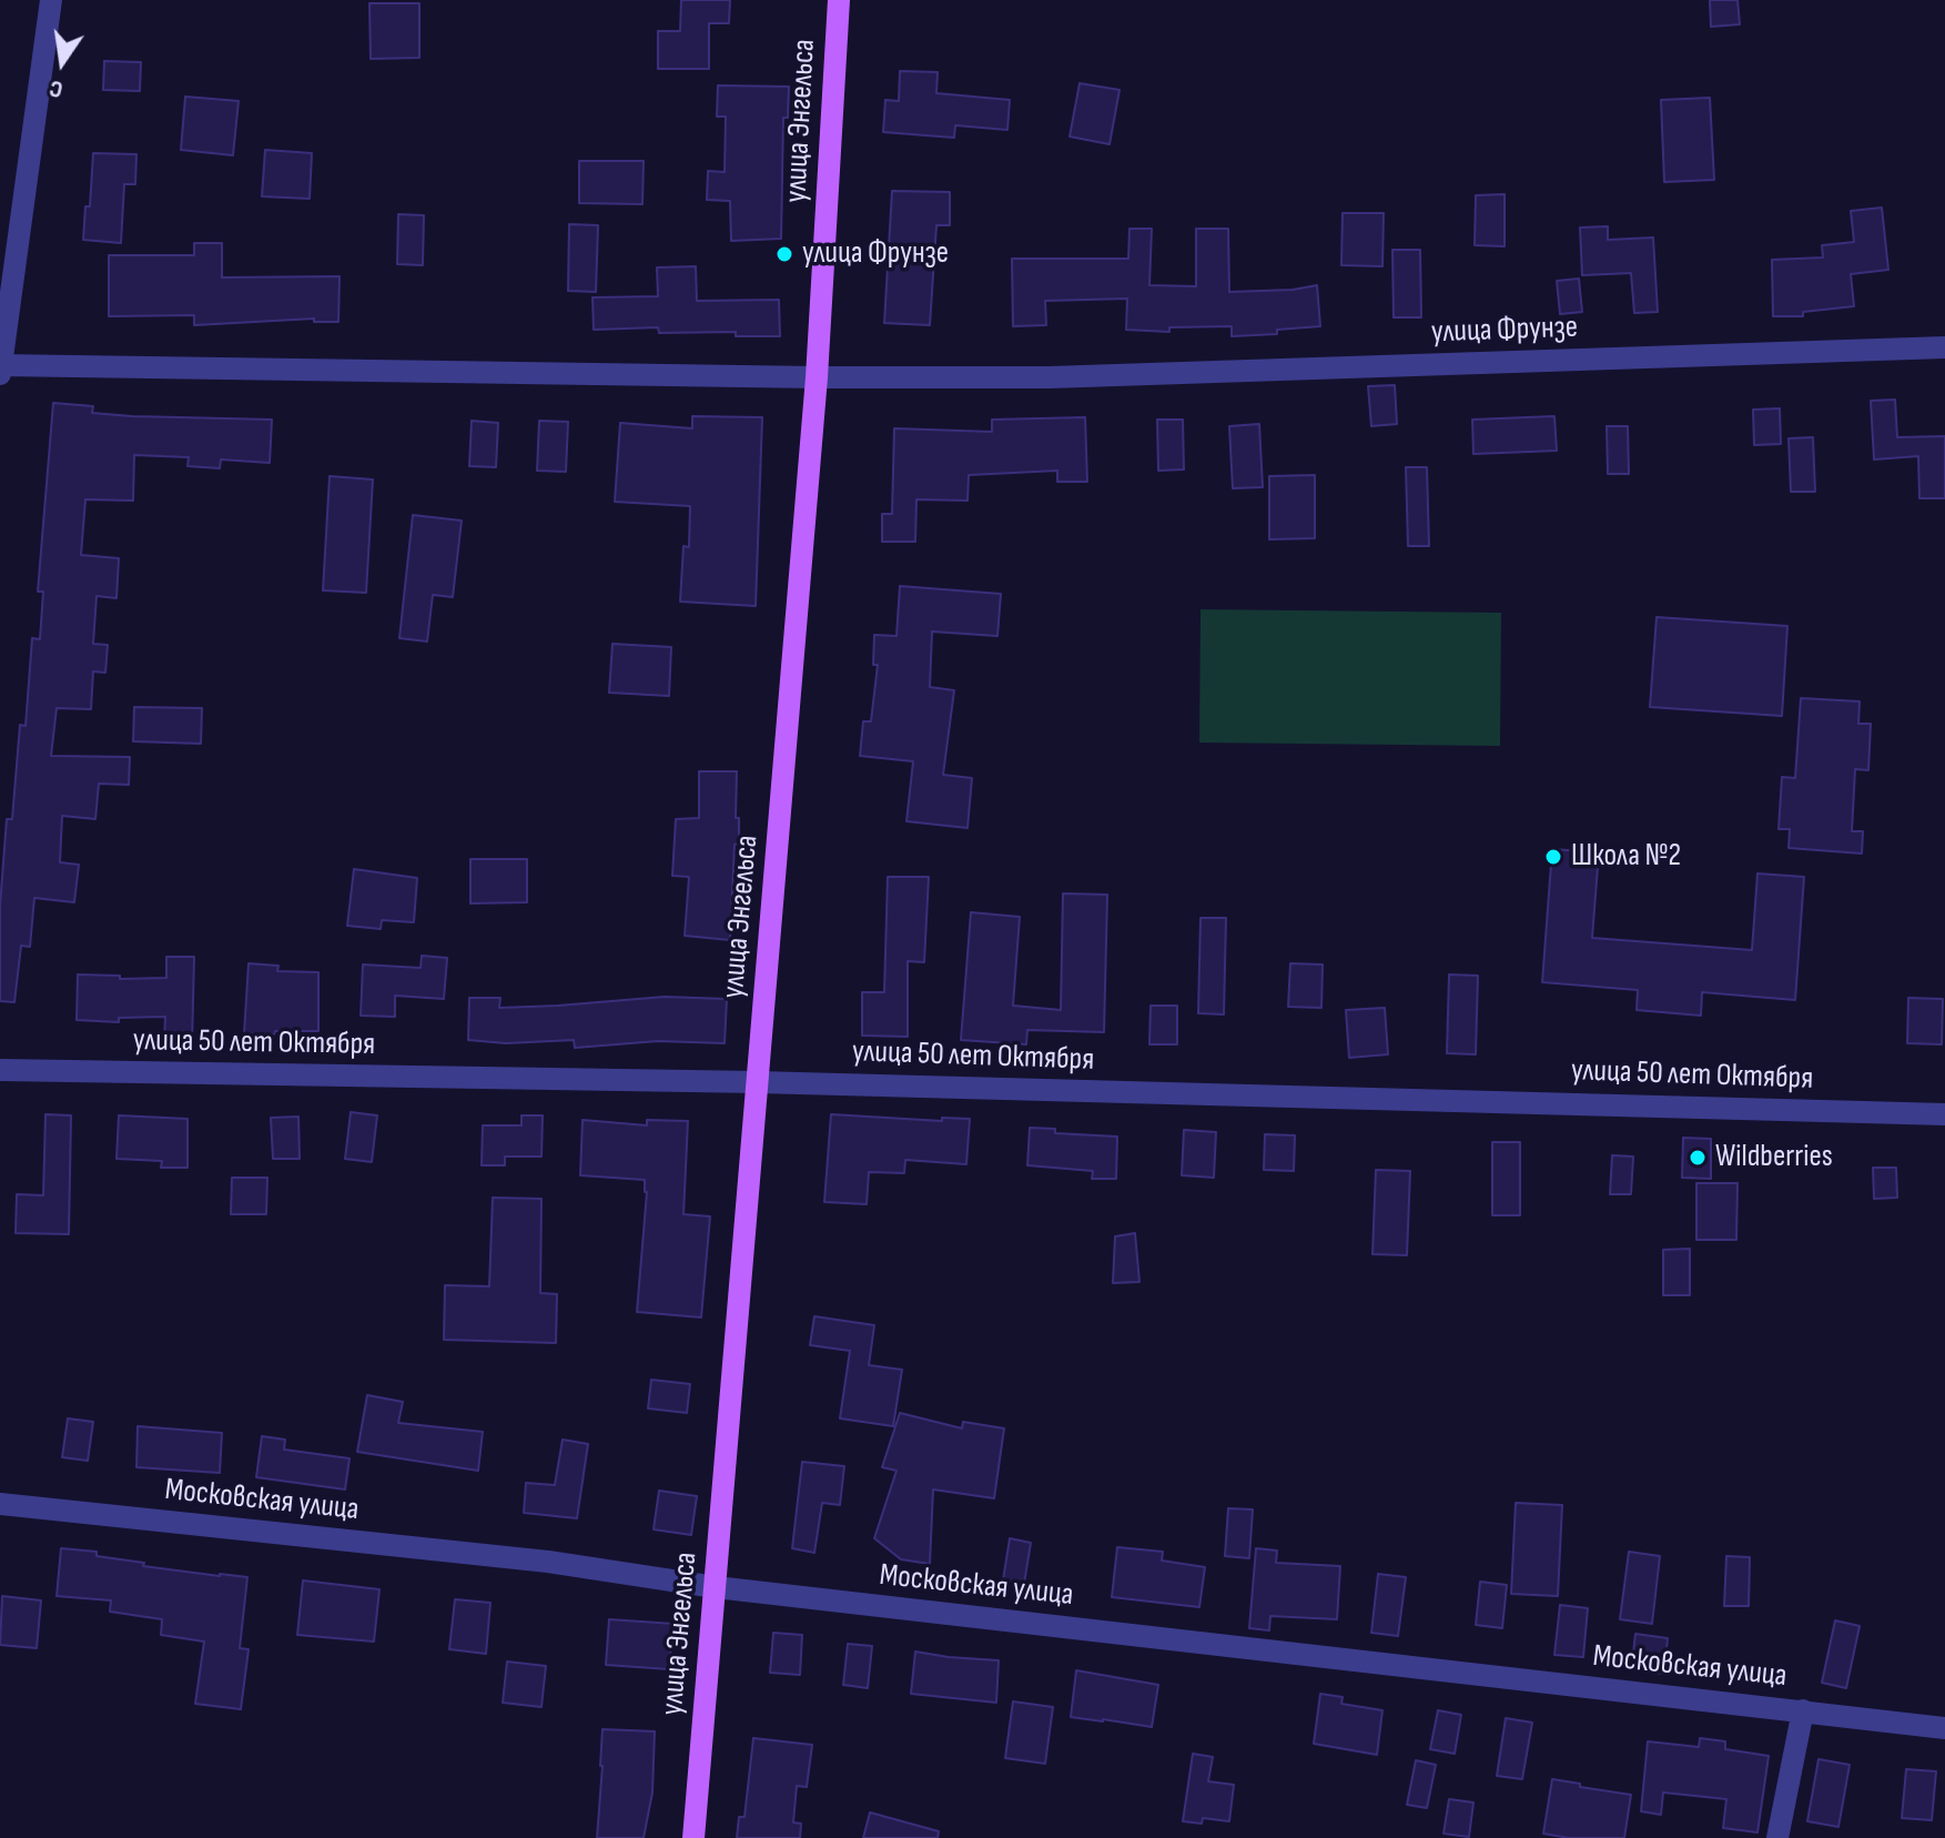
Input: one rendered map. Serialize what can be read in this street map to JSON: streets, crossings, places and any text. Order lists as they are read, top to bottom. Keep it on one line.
{"streets":{"main road":["улица Энгельса"],"street":["улица Фрунзе","улица 50 лет Октября","Московская улица"]},"crossings":[["улица Энгельса","улица Фрунзе"],["улица Энгельса","улица 50 лет Октября"],["улица Энгельса","Московская улица"]],"places":["улица Фрунзе","Школа №2","Wildberries"],"north":"bottom"}
